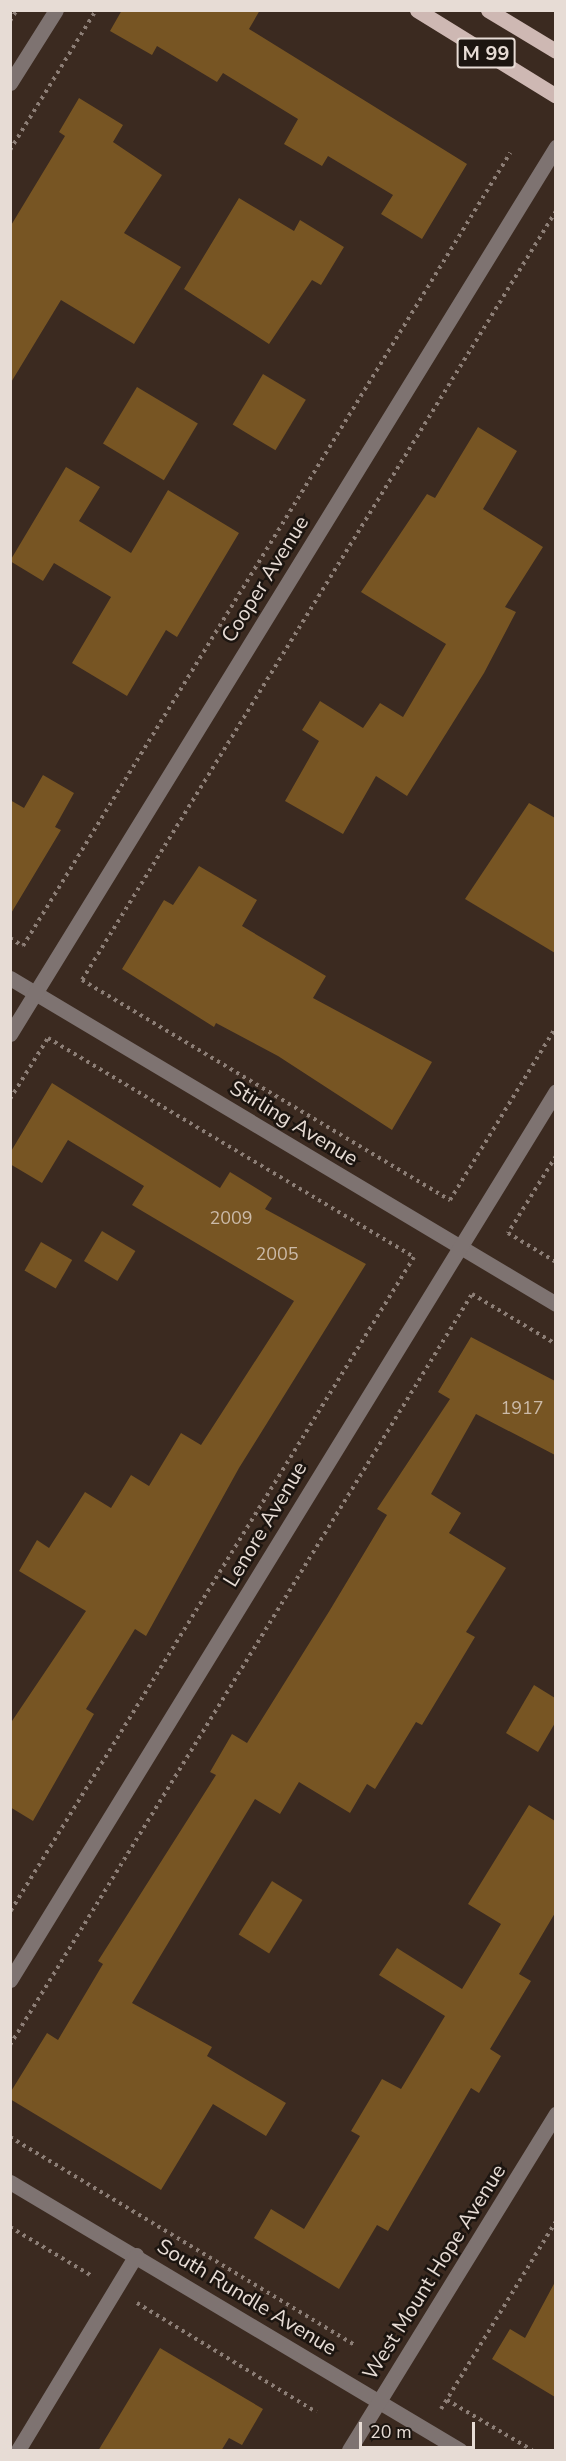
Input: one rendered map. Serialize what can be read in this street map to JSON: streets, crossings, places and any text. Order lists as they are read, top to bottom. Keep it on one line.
{"streets":{"main road":["M 99"],"street":["Cooper Avenue","Stirling Avenue","Lenore Avenue","West Mount Hope Avenue","South Rundle Avenue"]},"crossings":[["Cooper Avenue","Stirling Avenue"],["Stirling Avenue","Lenore Avenue"],["West Mount Hope Avenue","South Rundle Avenue"]],"house_numbers":["2009","2005","1917"],"scale_bar":"20 m"}
